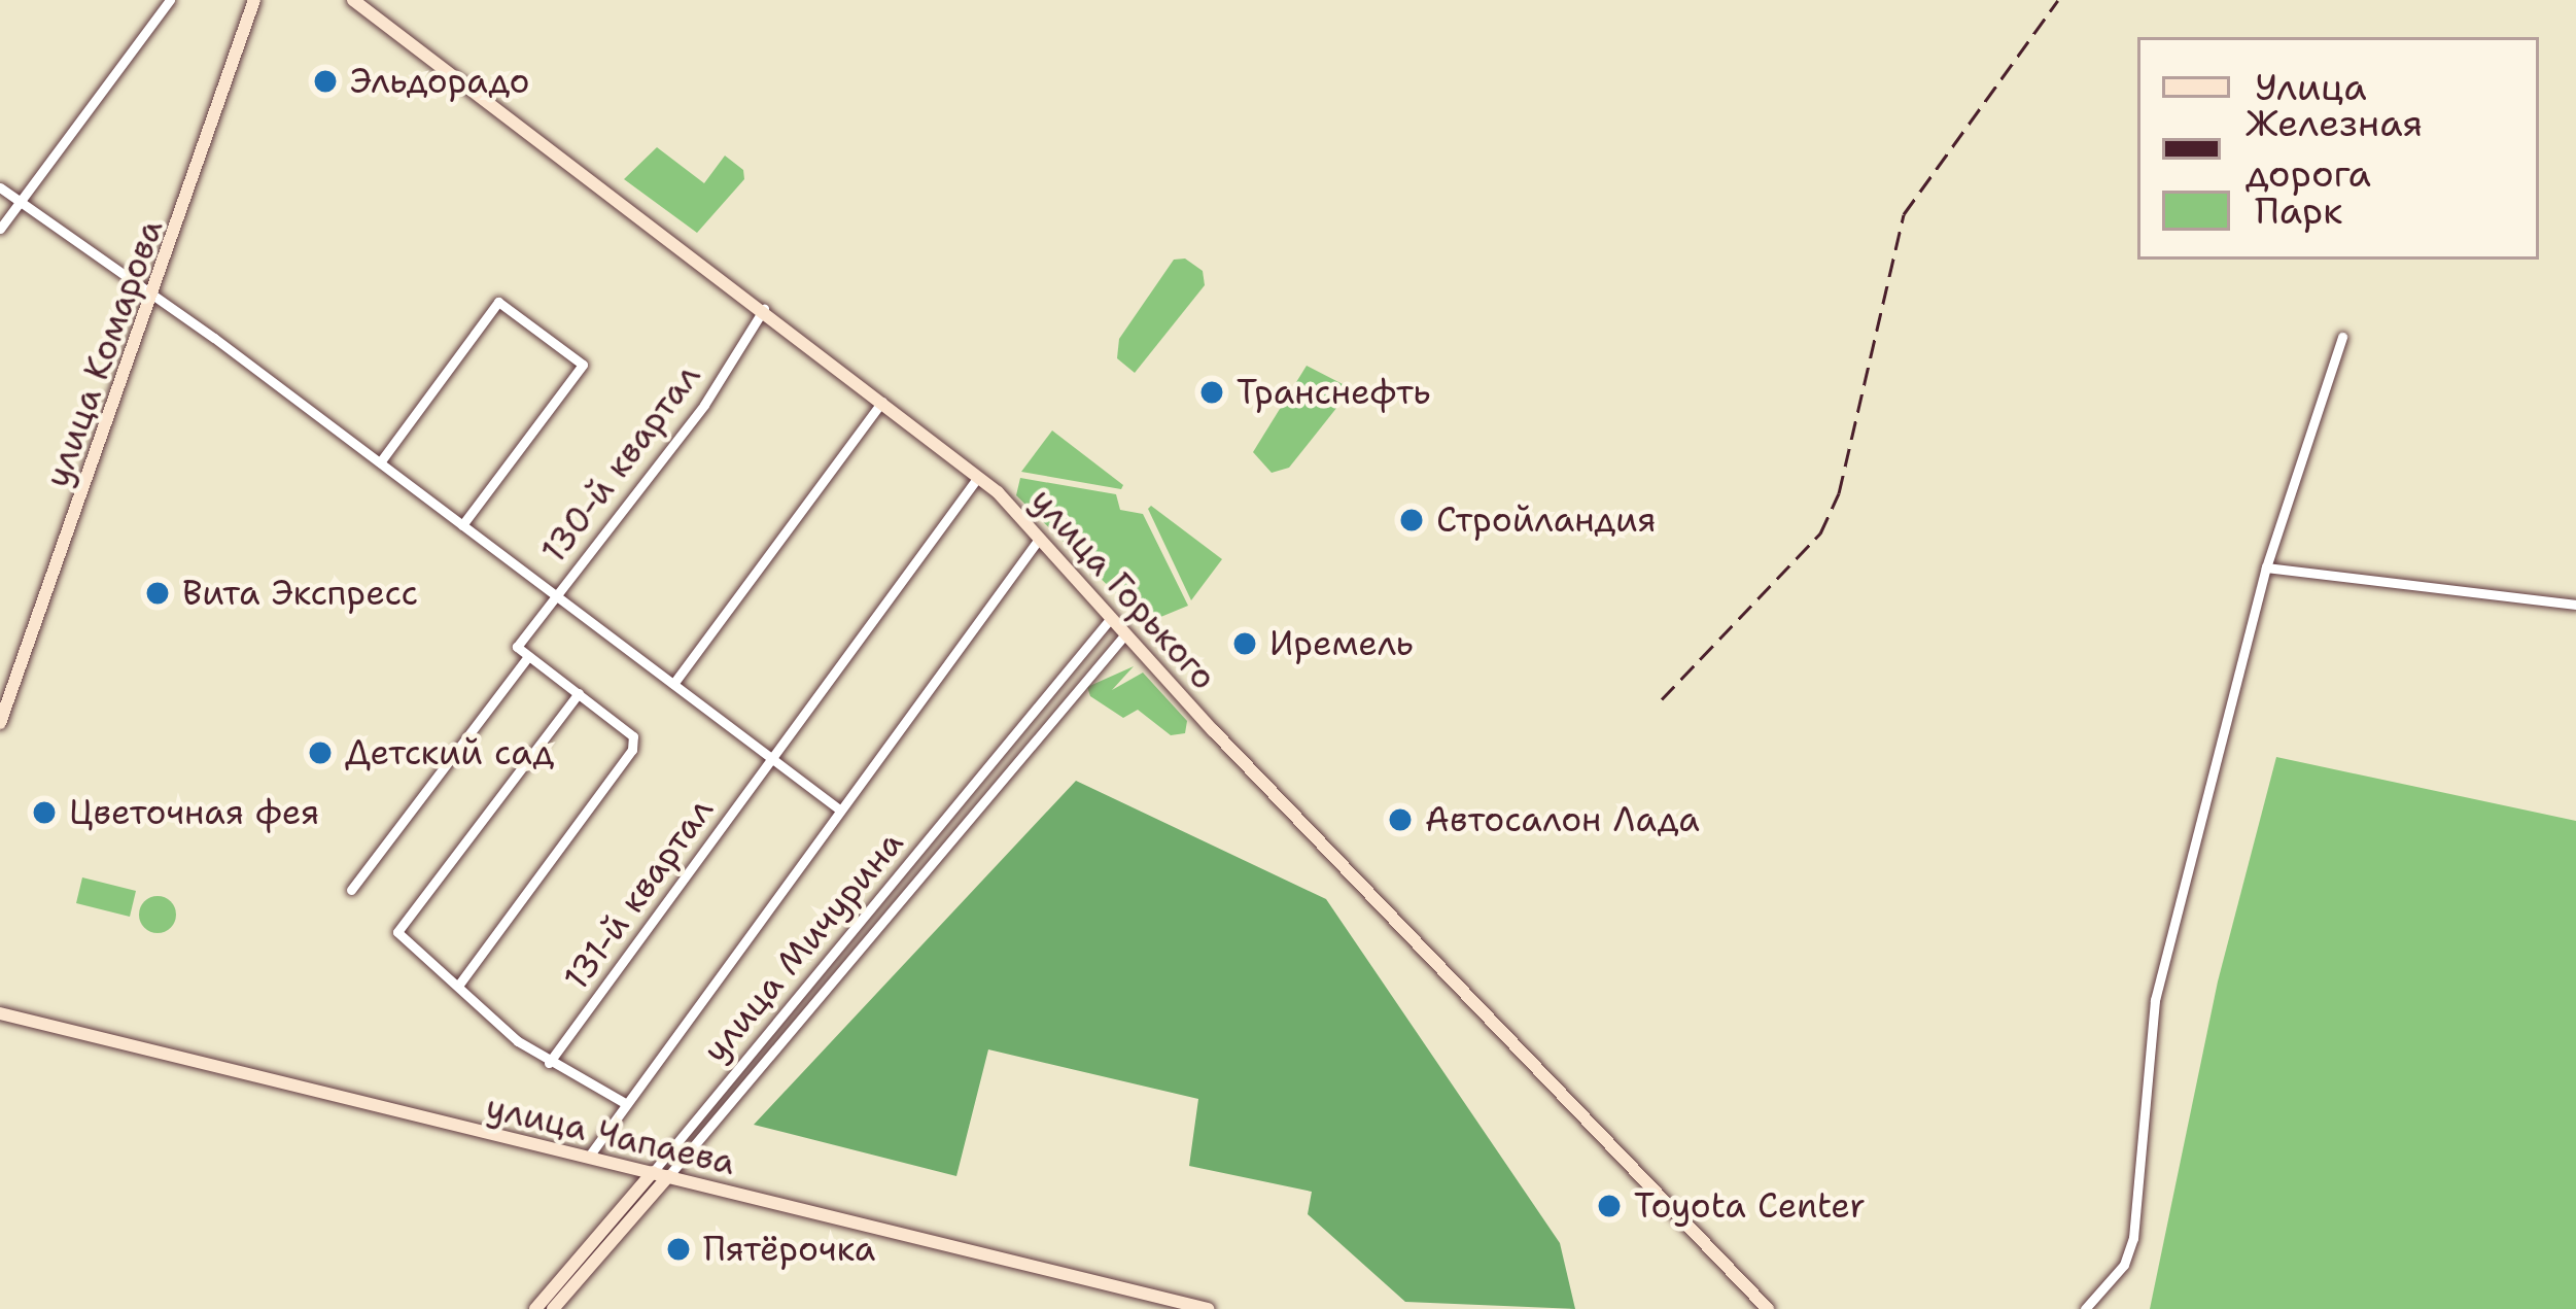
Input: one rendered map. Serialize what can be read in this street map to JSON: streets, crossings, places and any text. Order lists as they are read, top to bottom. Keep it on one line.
{"streets":{"main road":["улица Комарова","улица Горького","улица Мичурина","улица Чапаева"],"street":["130-й квартал","131-й квартал"]},"crossings":[["130-й квартал","улица Горького"],["улица Горького","улица Мичурина"],["улица Мичурина","улица Чапаева"]],"places":["Эльдорадо","Транснефть","Стройландия","Вита Экспресс","Иремель","Детский сад","Цветочная фея","Автосалон Лада","Toyota Center","Пятёрочка"],"legend":["Улица","Железная дорога","Парк"]}
